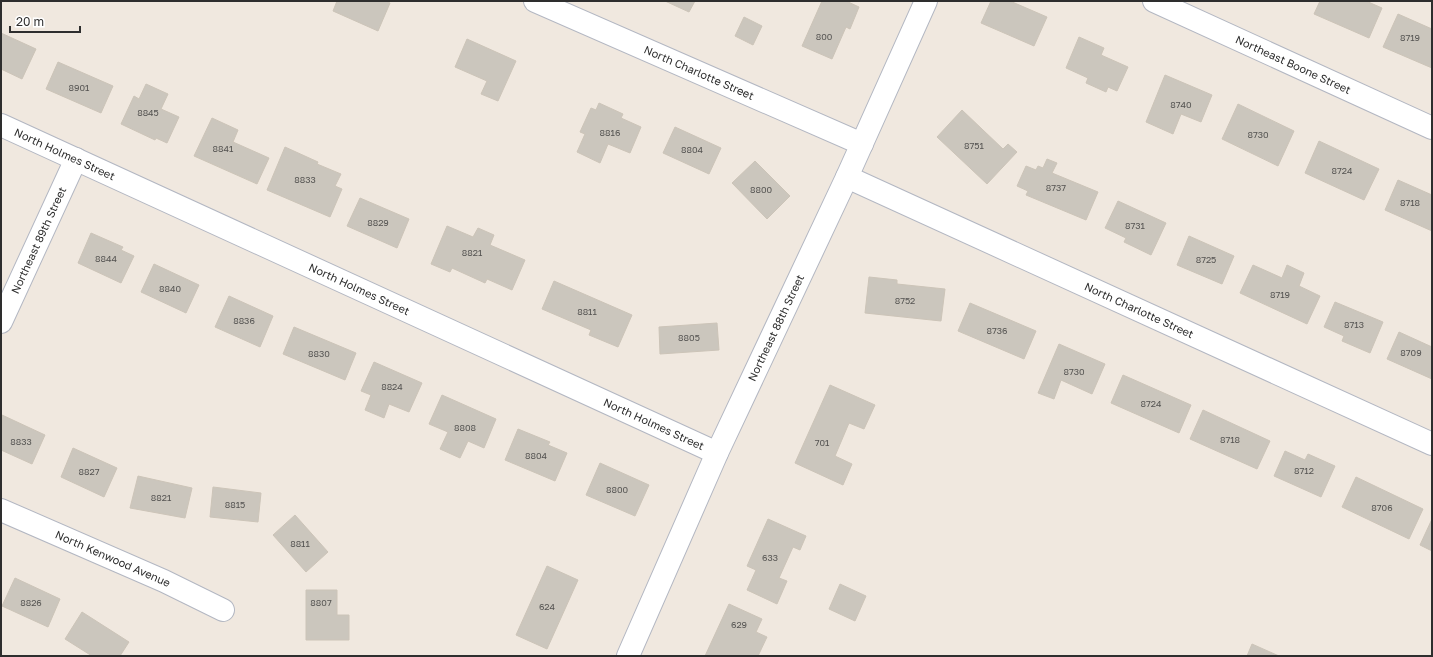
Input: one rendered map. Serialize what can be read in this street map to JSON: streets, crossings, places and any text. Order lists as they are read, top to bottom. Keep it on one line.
{"streets":{"street":["Northeast Boone Street","North Charlotte Street","North Holmes Street","Northeast 89th Street","Northeast 88th Street","North Kenwood Avenue"]},"crossings":[["North Charlotte Street","Northeast 88th Street"],["North Holmes Street","Northeast 89th Street"],["North Holmes Street","Northeast 88th Street"]],"house_numbers":["800","8719","8901","8740","8845","8816","8730","8751","8841","8804","8724","8833","8737","8800","8718","8829","8731","8821","8844","8725","8840","8719","8752","8811","8836","8713","8736","8805","8709","8830","8730","8824","8724","8808","8718","8833","701","8804","8712","8827","8800","8821","8815","8706","8811","633","8826","8807","624","629"],"scale_bar":"20 m"}
